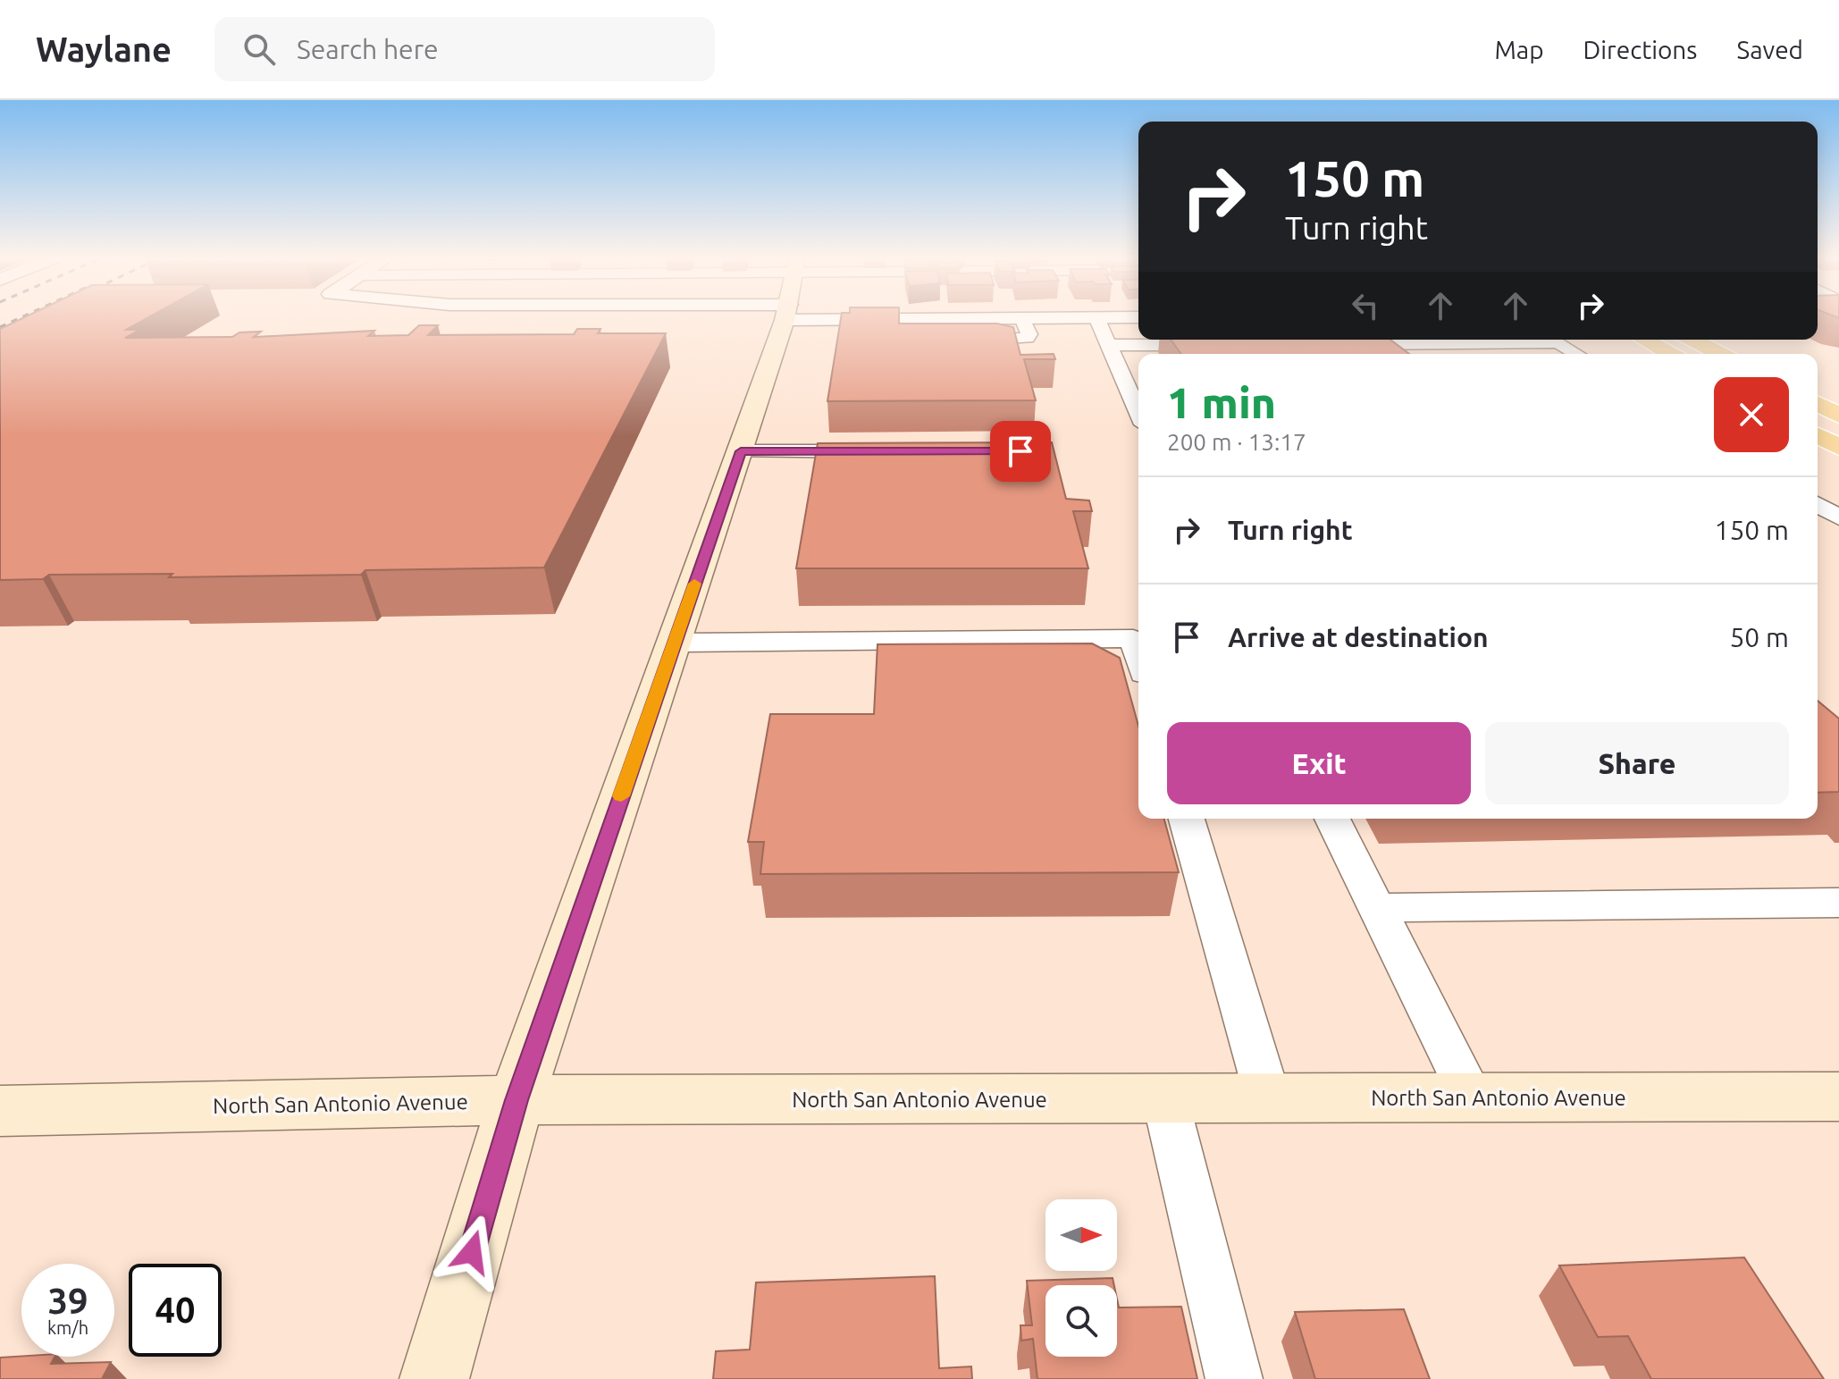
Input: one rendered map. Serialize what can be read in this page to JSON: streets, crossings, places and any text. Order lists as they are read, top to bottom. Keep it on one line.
{"streets":{"street":["North San Antonio Avenue"]},"north":"right","page":{"header":"Waylane","search":"Search here","nav":["Map","Directions","Saved"],"turn":["150 m","Turn right"],"heading":["1 min","200 m · 13:17"],"list":[{"name":"Turn right","value":"150 m"},{"name":"Arrive at destination","value":"50 m"}],"buttons":["Exit","Share"],"speed":"39 km/h","limit":"40"}}
